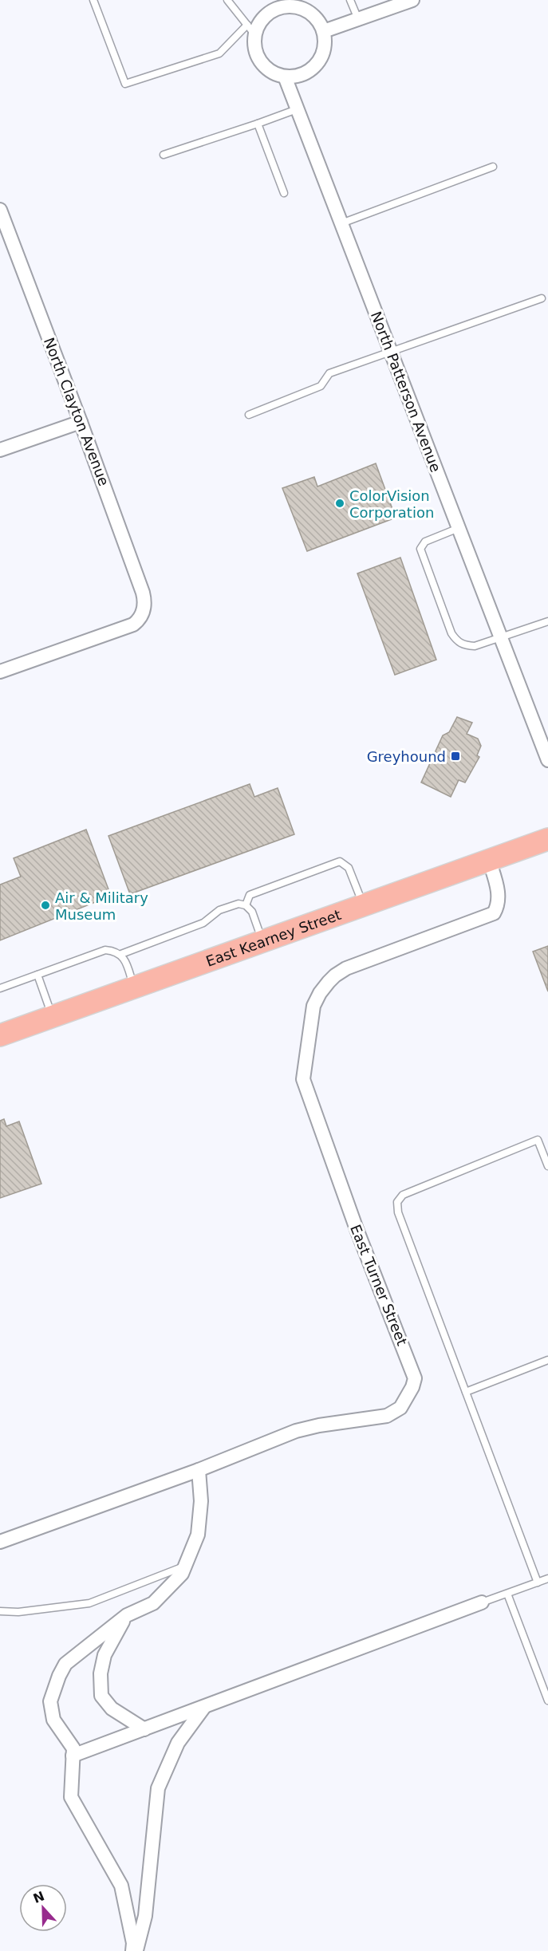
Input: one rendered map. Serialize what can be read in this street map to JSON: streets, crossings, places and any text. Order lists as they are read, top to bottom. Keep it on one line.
{"streets":{"main road":["East Kearney Street"],"street":["North Patterson Avenue","North Clayton Avenue","East Turner Street"]},"crossings":[["East Kearney Street","East Turner Street"]],"places":{"other":["ColorVision Corporation","Air & Military Museum"],"transit":["Greyhound"]},"north":"top"}
